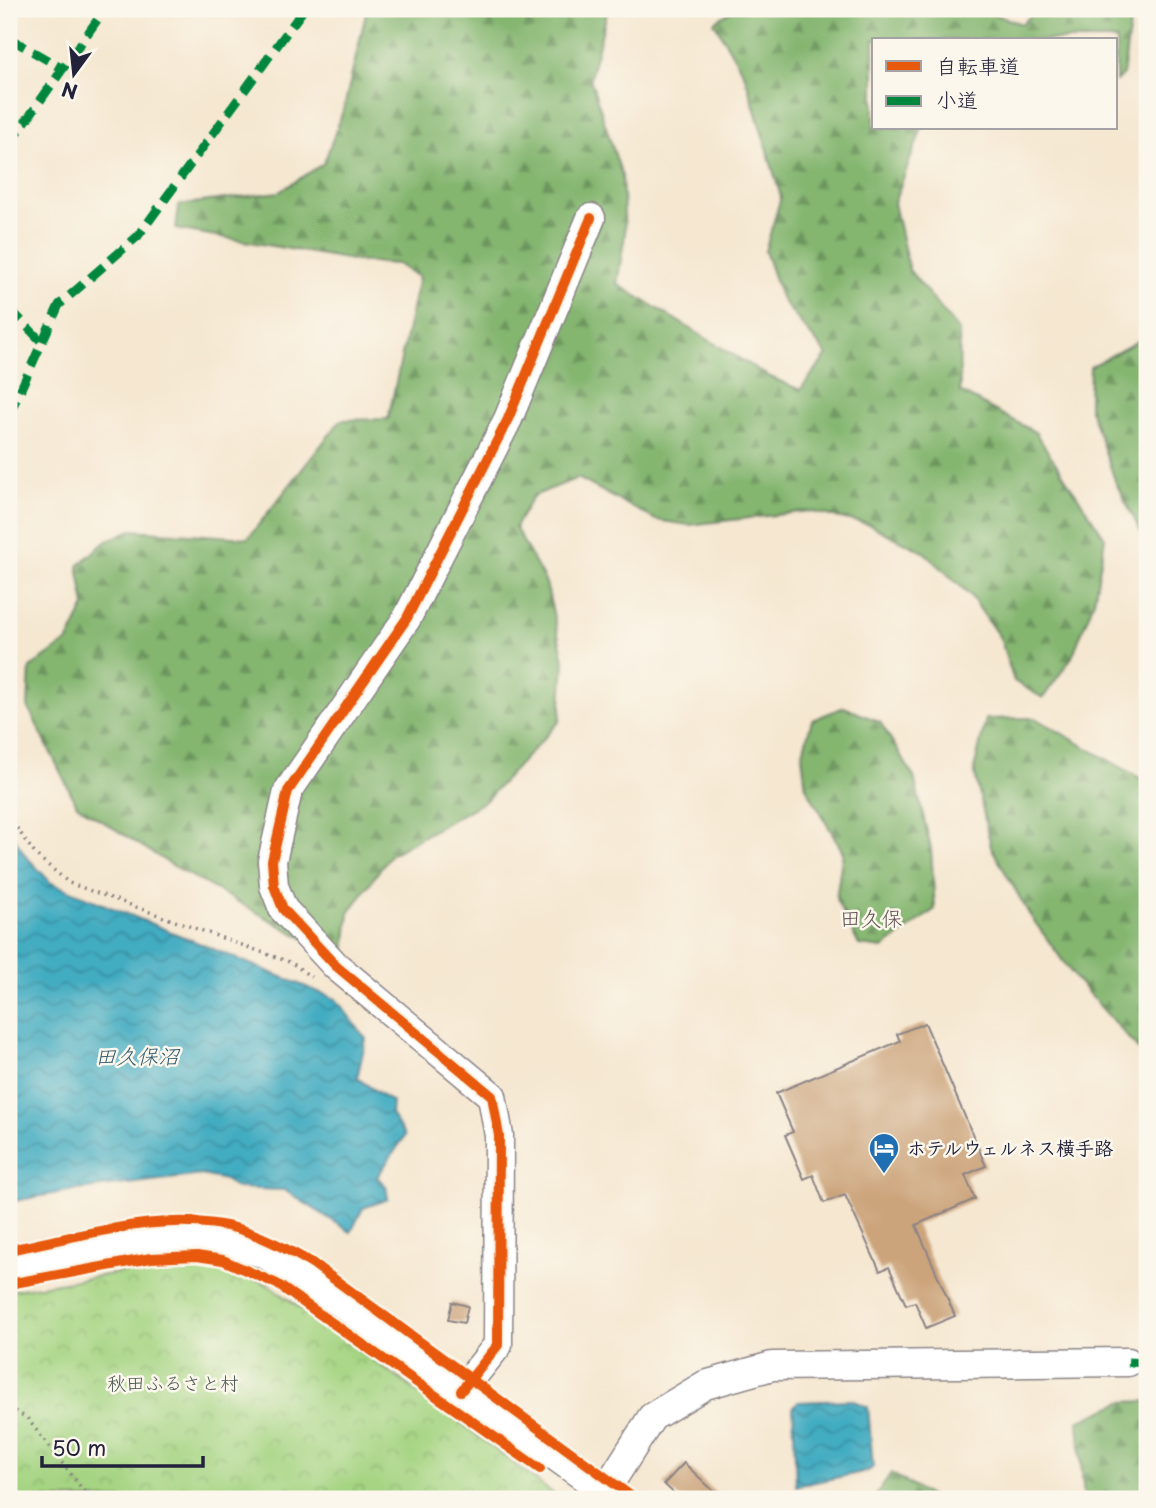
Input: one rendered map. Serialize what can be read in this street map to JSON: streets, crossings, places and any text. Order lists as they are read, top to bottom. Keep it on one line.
{"districts":["田久保"],"water":["田久保沼"],"parks":["秋田ふるさと村"],"places":{"hotel":["ホテルウェルネス横手路"]},"legend":["自転車道","小道"],"scale_bar":"50 m","north":"bottom"}
